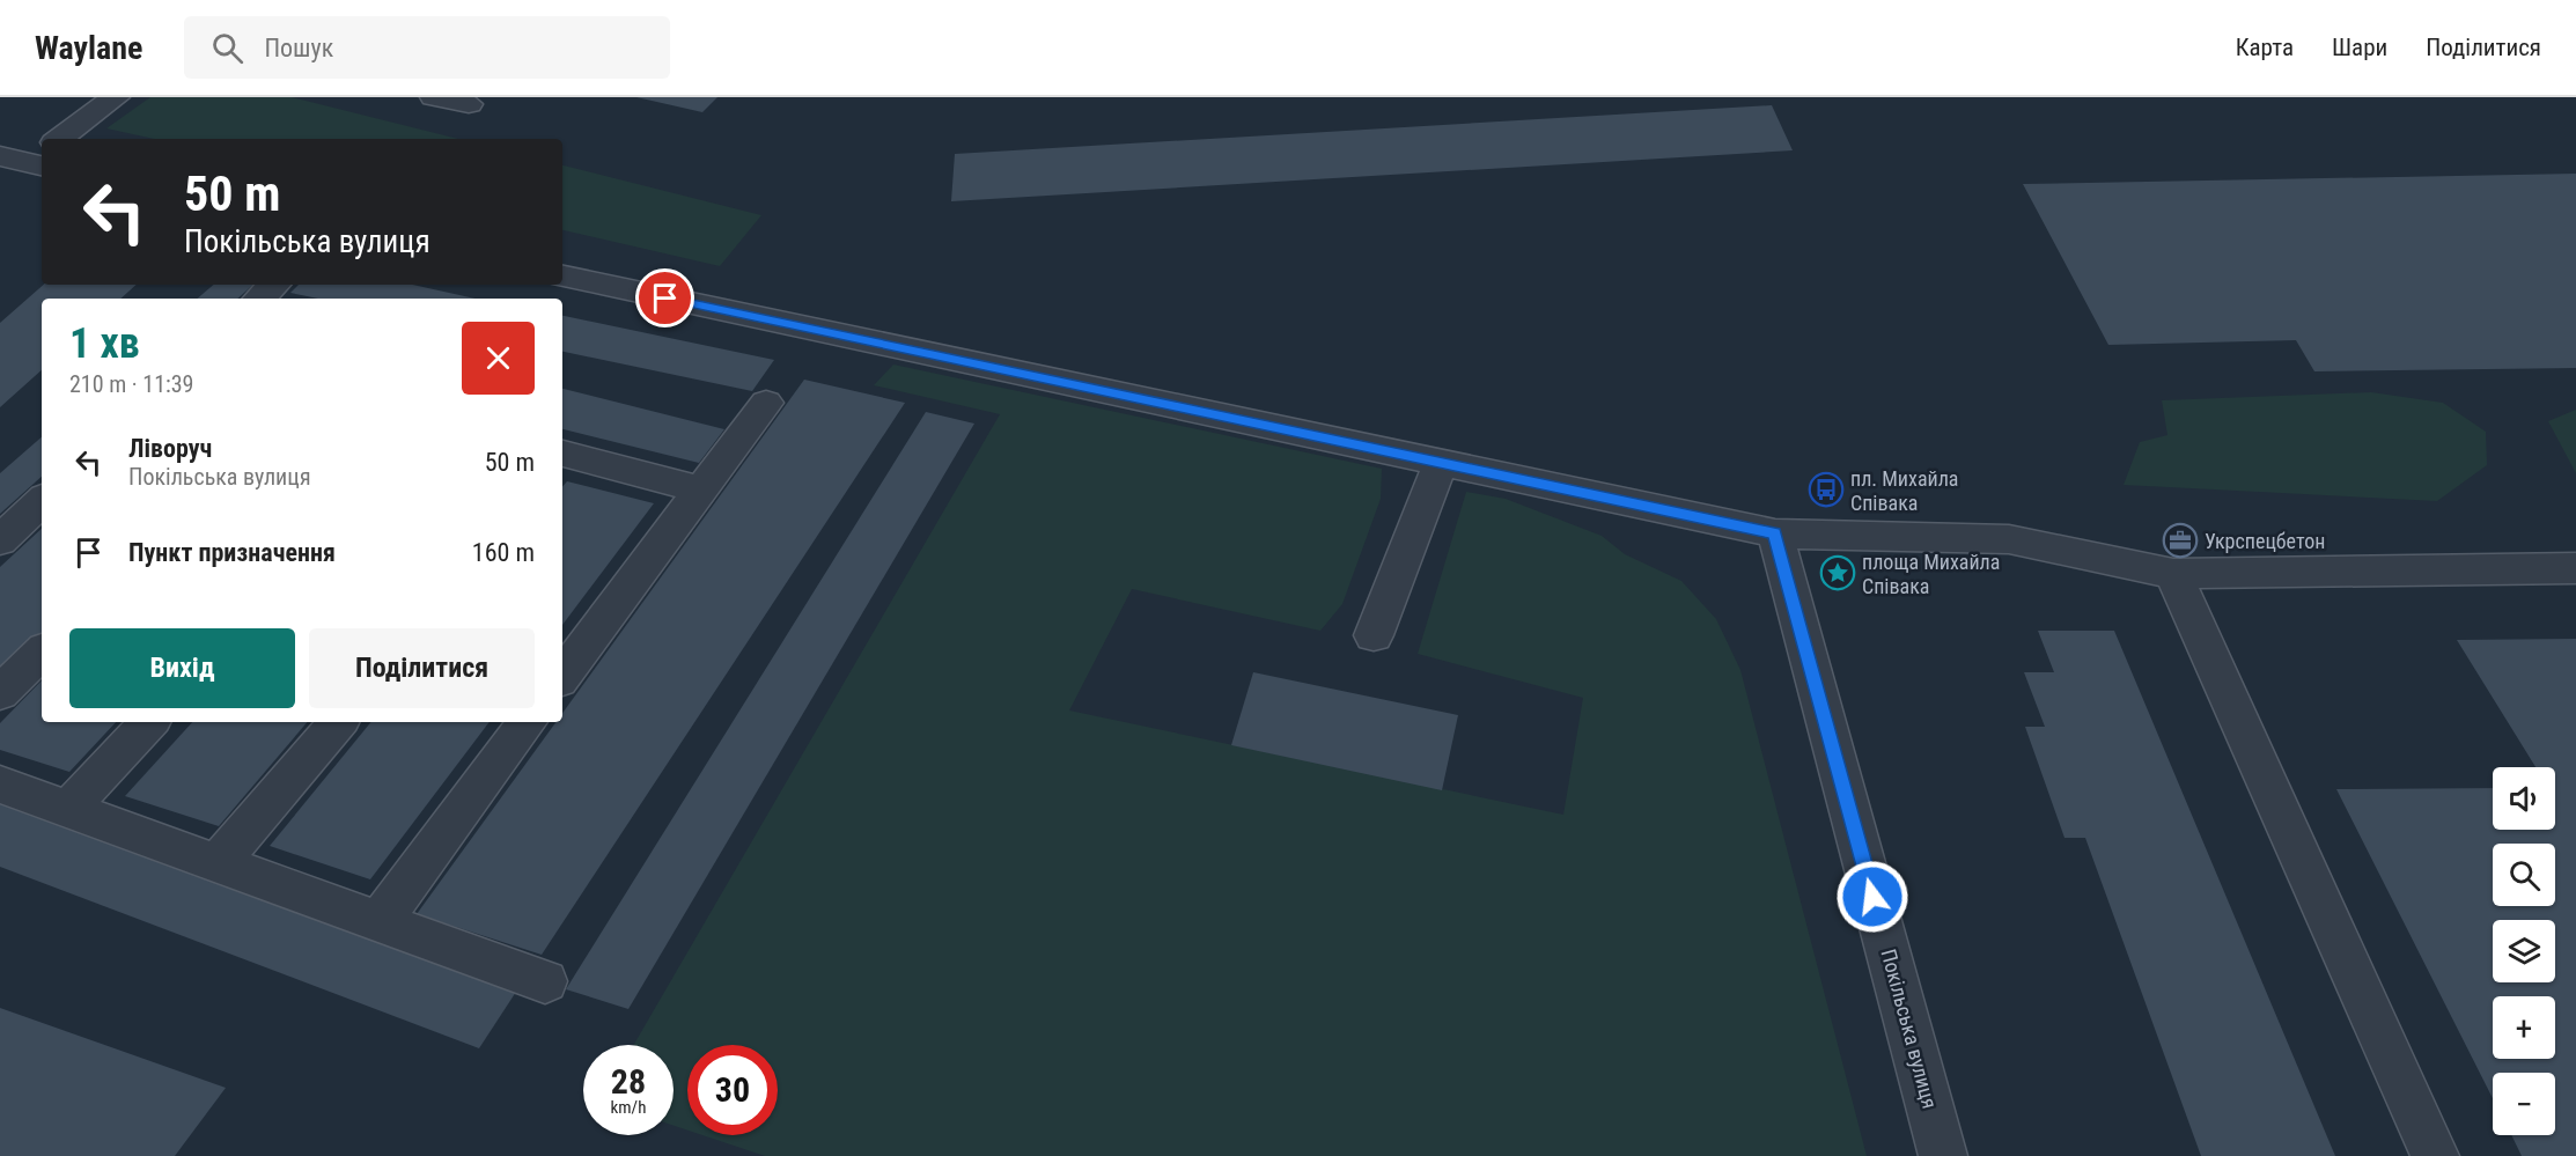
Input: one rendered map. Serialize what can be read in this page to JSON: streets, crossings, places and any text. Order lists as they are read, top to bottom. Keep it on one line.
{"streets":{"street":["Покільська вулиця"]},"places":{"bus stop":["пл. Михайла Співака"],"office":["Укрспецбетон"],"place":["площа Михайла Співака"]},"page":{"header":"Waylane","search":"Пошук","nav":["Карта","Шари","Поділитися"],"turn":["50 m","Покільська вулиця"],"heading":["1 хв","210 m · 11:39"],"list":[{"name":"Ліворуч","note":"Покільська вулиця","value":"50 m"},{"name":"Пункт призначення","value":"160 m"}],"buttons":["Вихід","Поділитися"],"map_buttons":["+","−"],"speed":"28 km/h","limit":"30"}}
